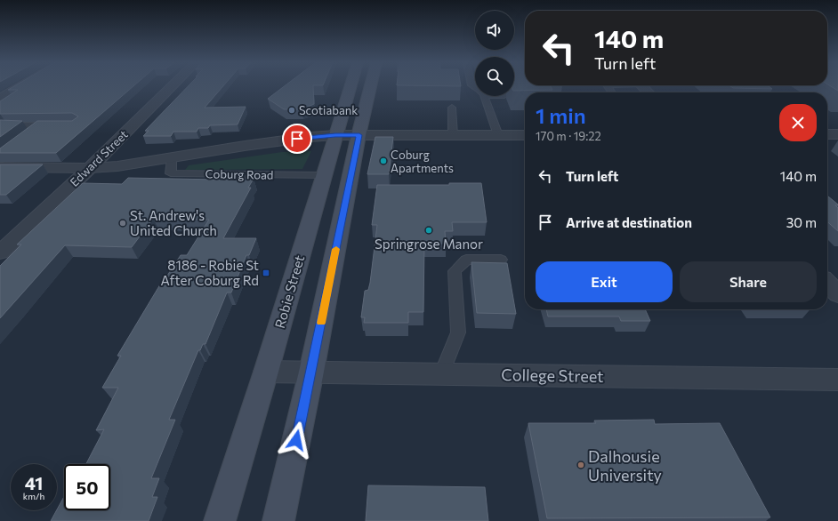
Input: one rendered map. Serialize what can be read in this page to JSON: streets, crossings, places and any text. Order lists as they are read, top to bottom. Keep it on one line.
{"streets":{"main road":["Robie Street"],"street":["Edward Street","College Street"],"lane":["Coburg Road"]},"crossings":[["Coburg Road","Robie Street"],["Robie Street","College Street"]],"places":{"other":["Scotiabank","Coburg Apartments","St. Andrew's United Church","Springrose Manor","Dalhousie University"],"transit":["8186 - Robie St After Coburg Rd"]},"page":{"turn":["140 m","Turn left"],"heading":["1 min","170 m · 19:22"],"list":[{"name":"Turn left","value":"140 m"},{"name":"Arrive at destination","value":"30 m"}],"buttons":["Exit","Share"],"speed":"41 km/h","limit":"50"}}
